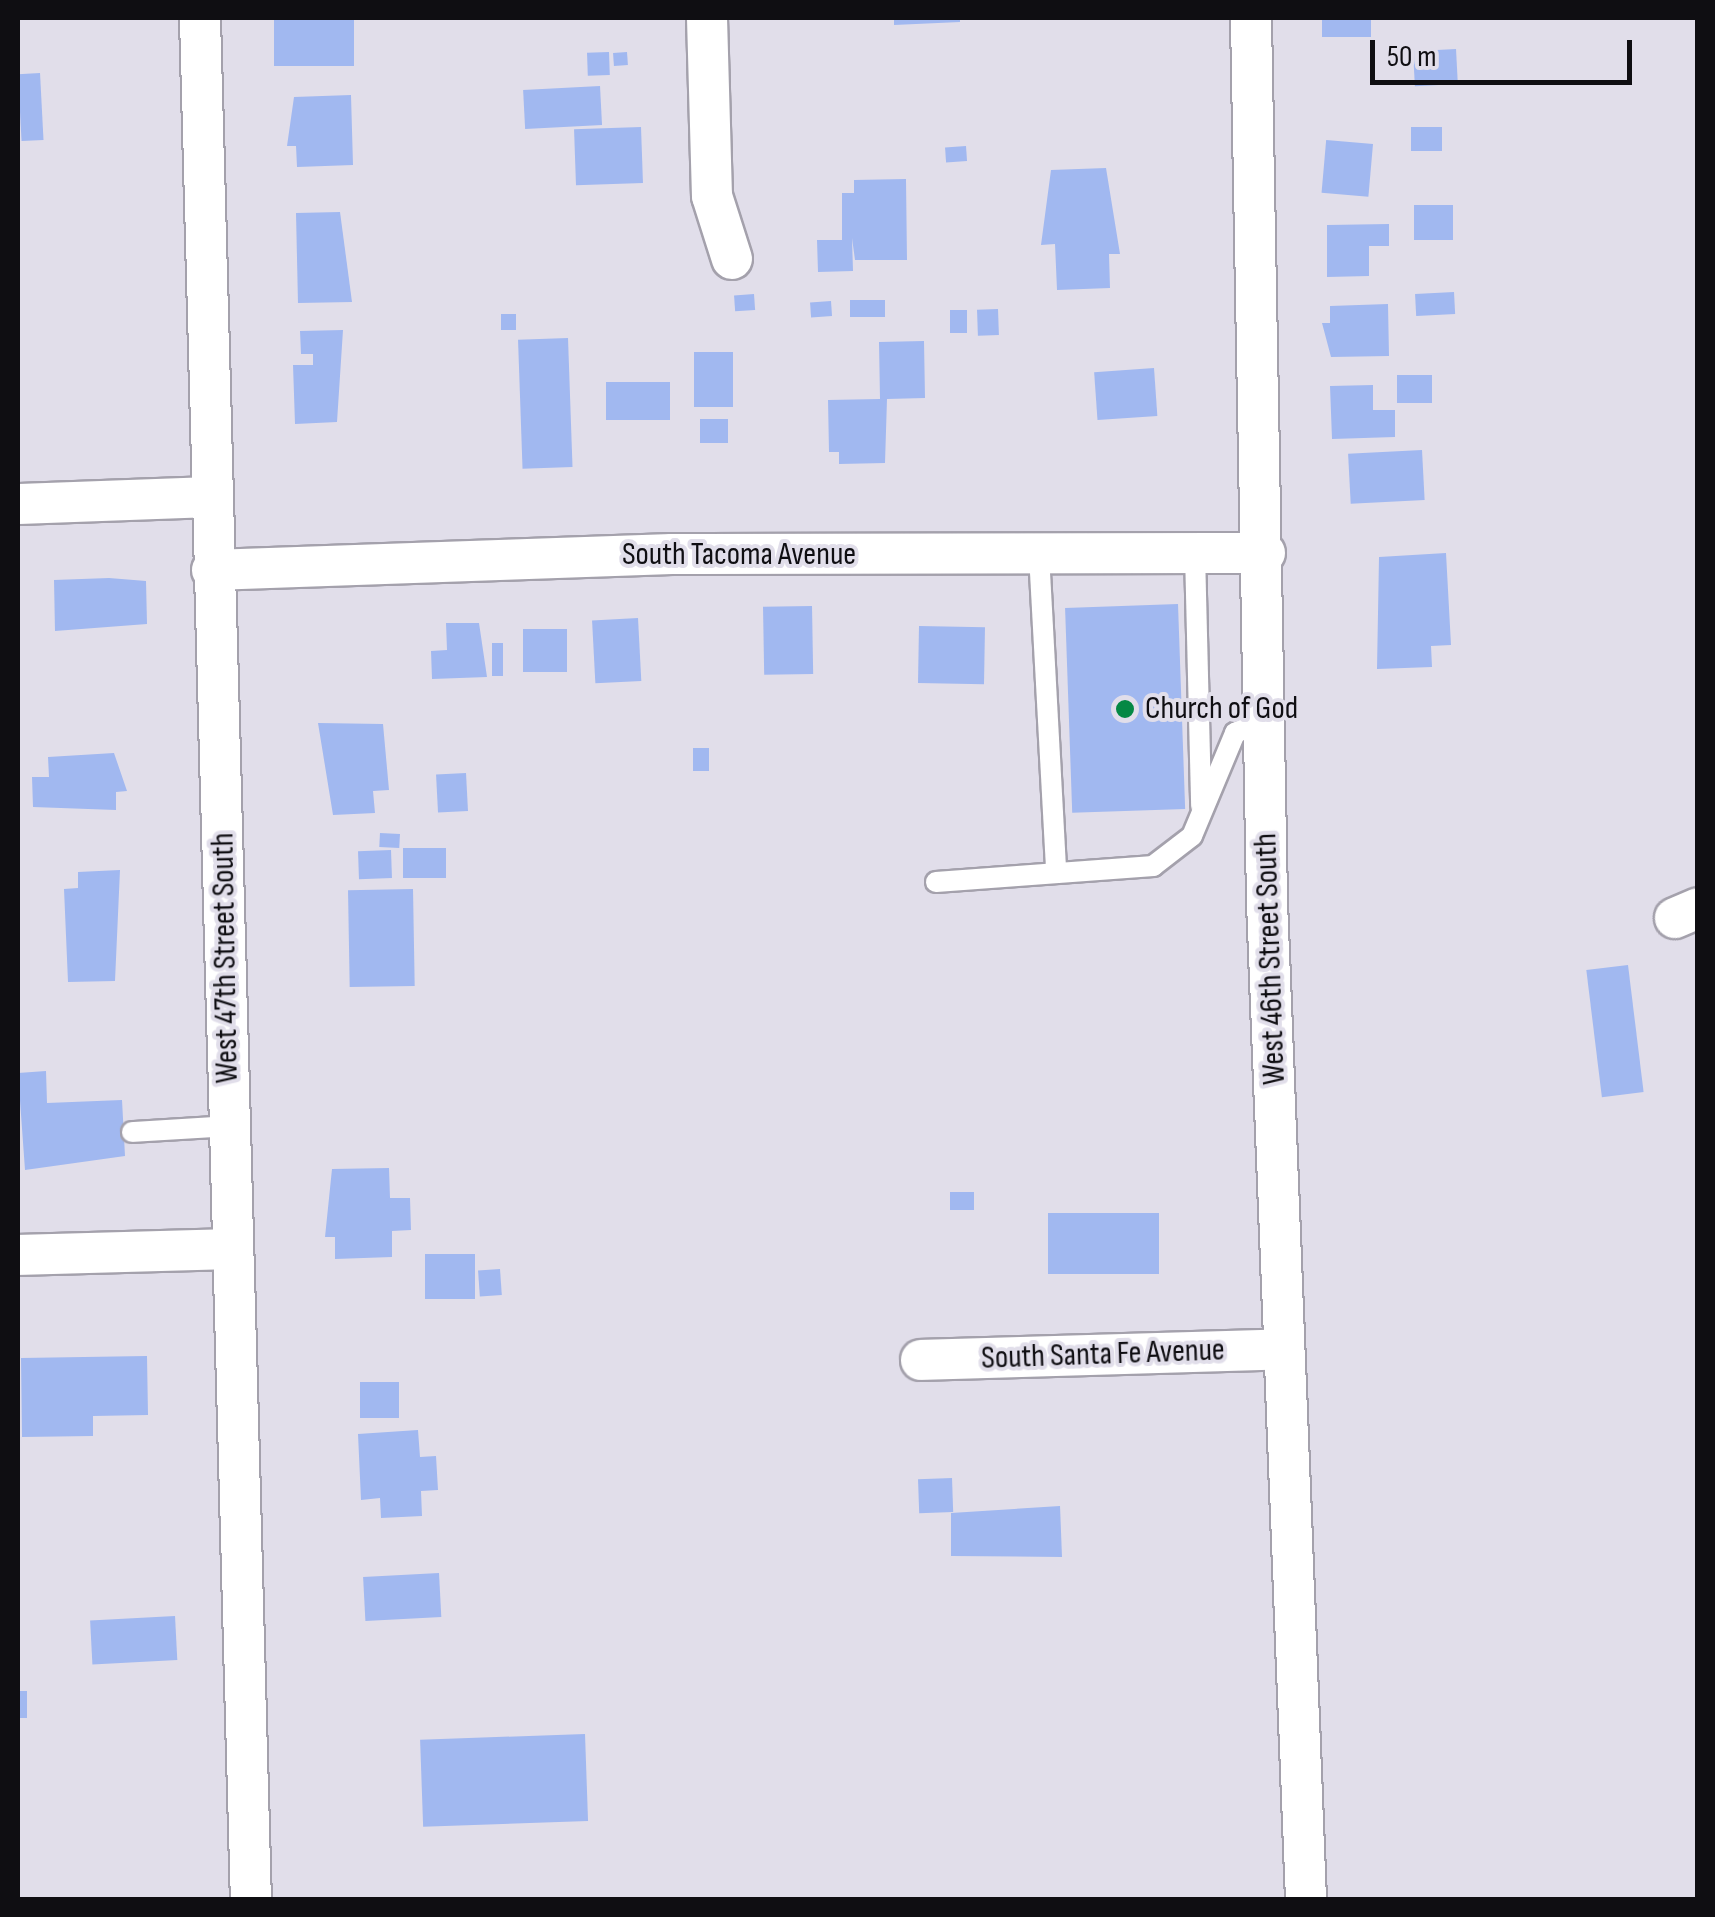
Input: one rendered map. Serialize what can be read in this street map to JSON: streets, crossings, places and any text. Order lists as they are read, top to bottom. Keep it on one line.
{"streets":{"street":["South Tacoma Avenue","West 47th Street South","West 46th Street South","South Santa Fe Avenue"]},"crossings":[["South Tacoma Avenue","West 47th Street South"],["South Tacoma Avenue","West 46th Street South"],["West 46th Street South","South Santa Fe Avenue"]],"places":["Church of God"],"scale_bar":"50 m"}
